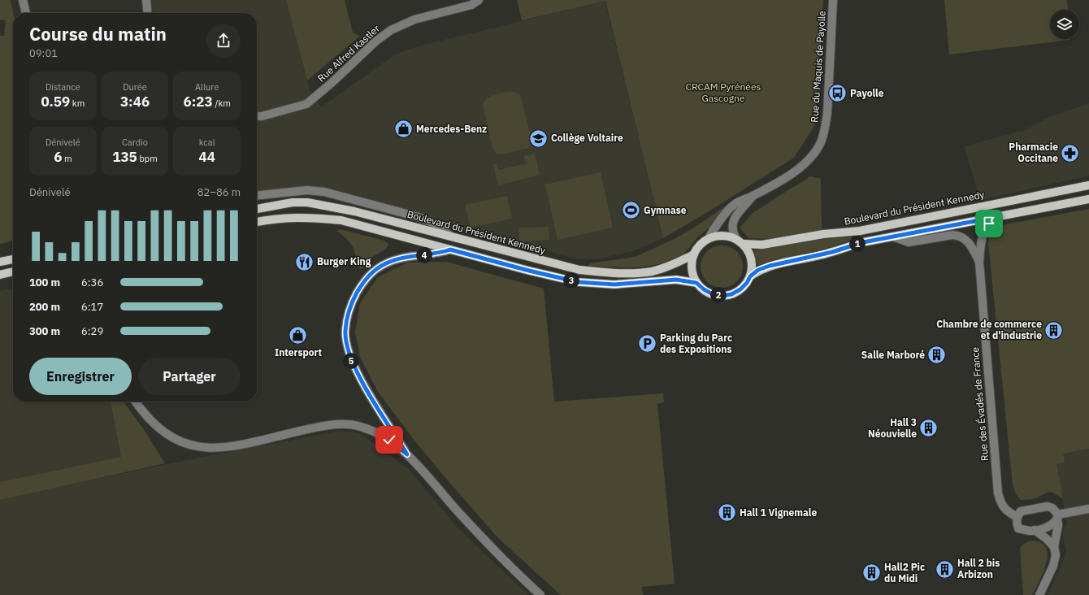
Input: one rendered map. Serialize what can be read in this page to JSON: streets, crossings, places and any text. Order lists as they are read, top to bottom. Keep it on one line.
{"streets":{"main road":["Boulevard du Président Kennedy"],"street":["Rue Alfred Kastler","Rue du Maquis de Payolle","Rue des Évadés de France"]},"crossings":[["Rue du Maquis de Payolle","Boulevard du Président Kennedy"]],"parks":["CRCAM Pyrénées Gascogne"],"places":{"bus stop":["Payolle"],"shop":["Mercedes-Benz","Intersport"],"school or university":["Collège Voltaire"],"pharmacy":["Pharmacie Occitane"],"sports":["Gymnase"],"restaurant":["Burger King"],"building":["Chambre de commerce et d'industrie","Salle Marboré","Hall 3 Néouvielle","Hall 1 Vignemale","Hall 2 bis Arbizon","Hall2 Pic du Midi"],"parking":["Parking du Parc des Expositions"]},"page":{"heading":["Course du matin","09:01"],"stats":[["Distance","0.59 km"],["Durée","3:46"],["Allure","6:23 /km"],["Dénivelé","6 m"],["Cardio","135 bpm"],["kcal","44"]],"chart":["Dénivelé","82–86 m"],"pins":["1","4","3","2","5"],"list":[{"name":"100 m","note":"6:36"},{"name":"200 m","note":"6:17"},{"name":"300 m","note":"6:29"}],"buttons":["Enregistrer","Partager"]}}
